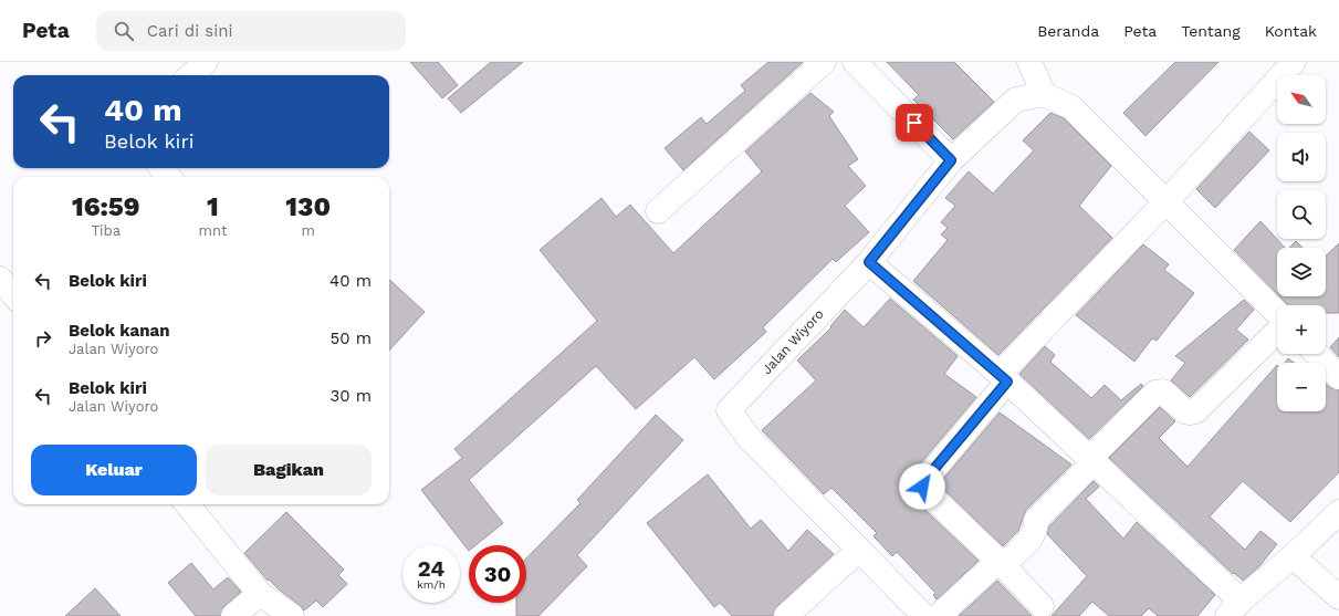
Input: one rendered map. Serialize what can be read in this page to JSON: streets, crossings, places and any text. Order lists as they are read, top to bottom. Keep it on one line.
{"streets":{"street":["Jalan Wiyoro"]},"north":"top left","page":{"header":"Peta","search":"Cari di sini","nav":["Beranda","Peta","Tentang","Kontak"],"map_buttons":["+","−"],"turn":["40 m","Belok kiri"],"eta":["16:59","Tiba","1","mnt","130","m"],"list":[{"name":"Belok kiri","value":"40 m"},{"name":"Belok kanan","note":"Jalan Wiyoro","value":"50 m"},{"name":"Belok kiri","note":"Jalan Wiyoro","value":"30 m"}],"buttons":["Keluar","Bagikan"],"speed":"24 km/h","limit":"30"}}
